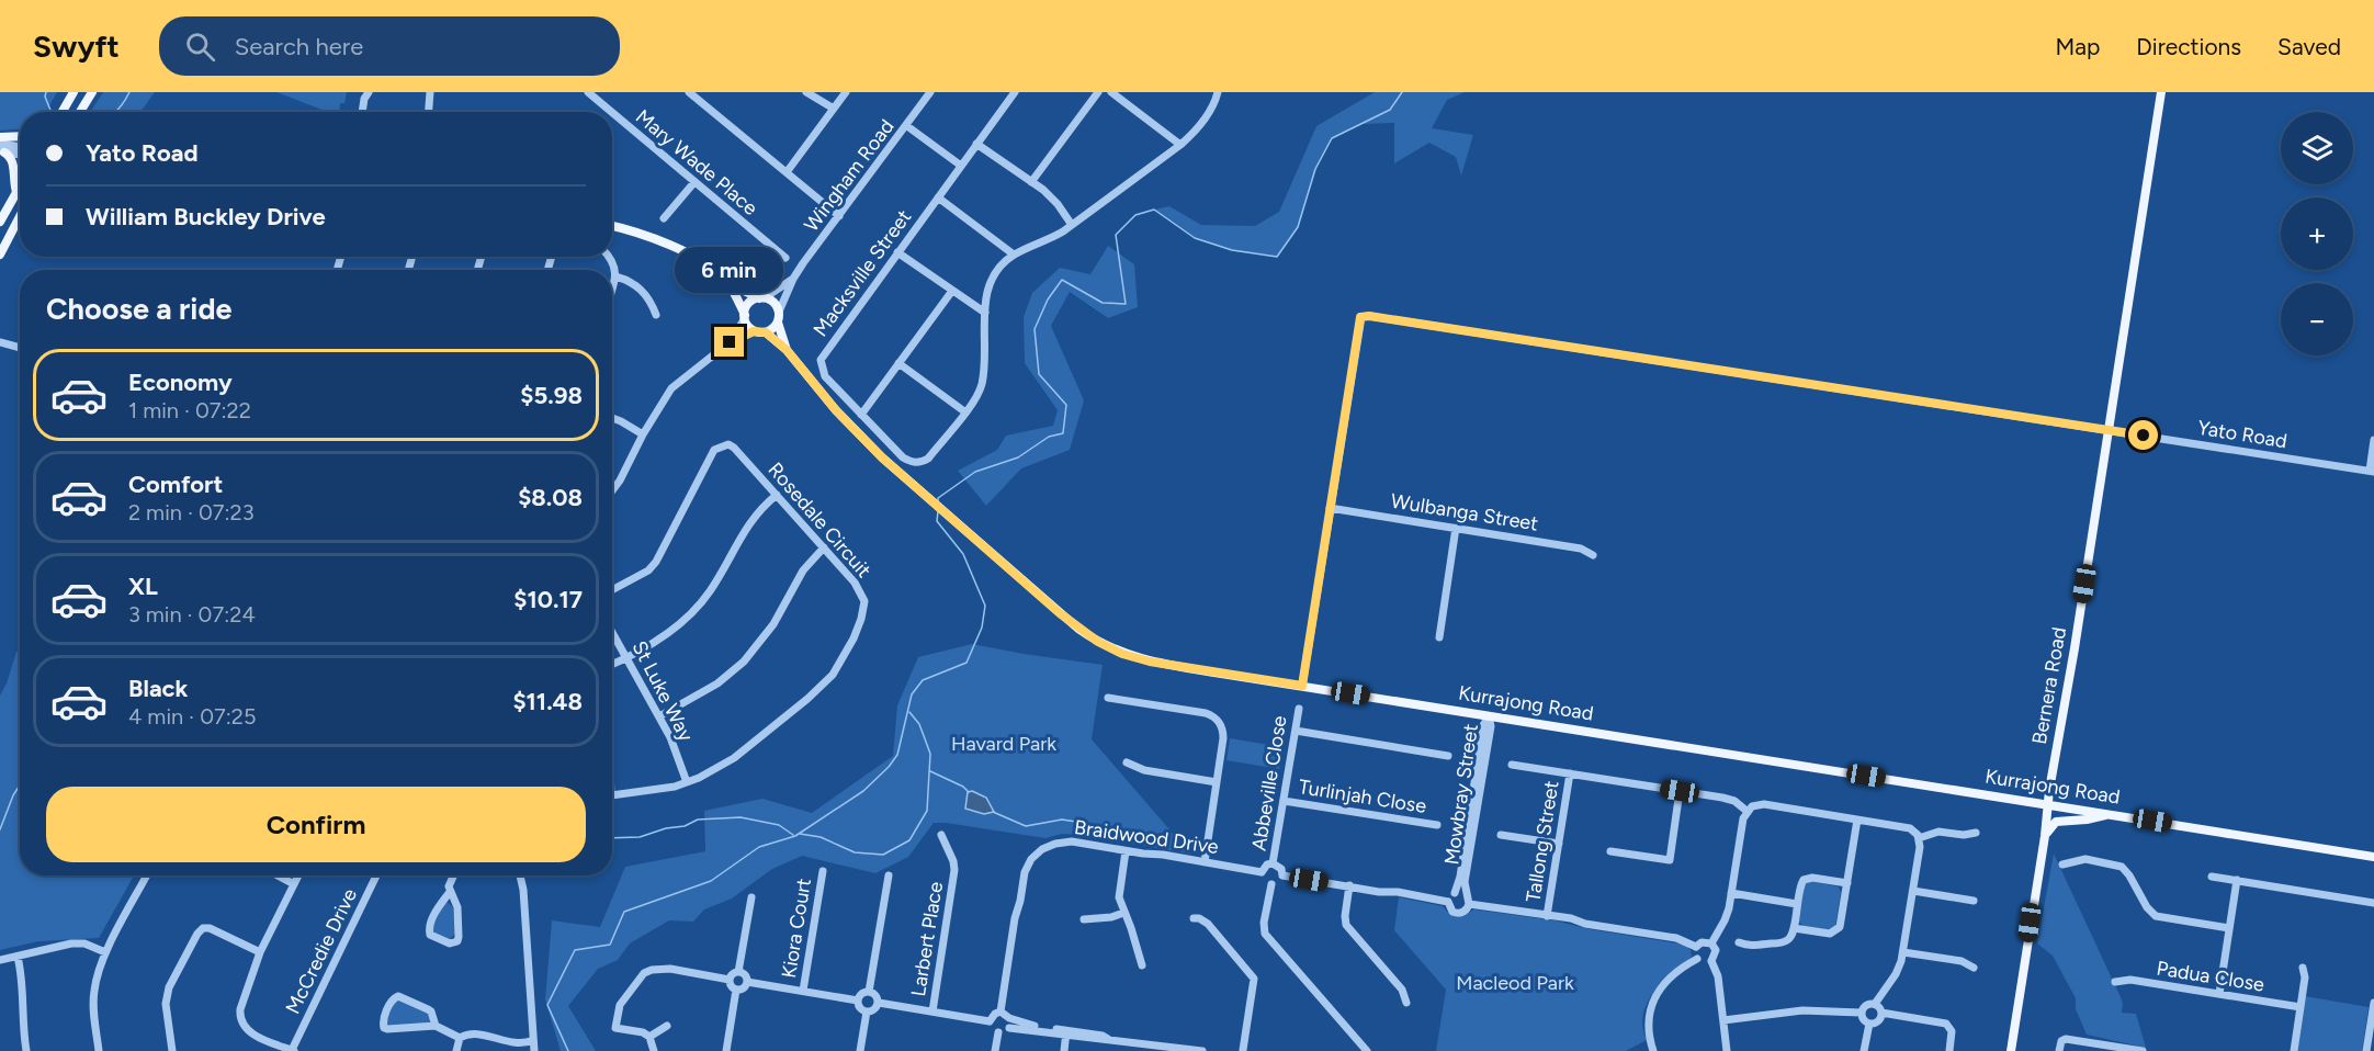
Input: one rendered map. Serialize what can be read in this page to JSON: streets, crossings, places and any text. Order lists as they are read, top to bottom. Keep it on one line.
{"streets":{"main road":["Bernera Road","Kurrajong Road"],"street":["Mary Wade Place","Wingham Road","Macksville Street","Yato Road","Wulbanga Street","Rosedale Circuit","St Luke Way","Abbeville Close","Mowbray Street","Turlinjah Close","Braidwood Drive","Tallong Street","Kiora Court","Larbert Place","McCredie Drive","Padua Close"]},"crossings":[["Yato Road","Wulbanga Street"],["Yato Road","Bernera Road"],["Rosedale Circuit","St Luke Way"],["Bernera Road","Kurrajong Road"],["Kurrajong Road","Mowbray Street"],["Abbeville Close","Turlinjah Close"],["Abbeville Close","Braidwood Drive"]],"parks":["Havard Park","Macleod Park"],"page":{"header":"Swyft","search":"Search here","nav":["Map","Directions","Saved"],"map_buttons":["+","−"],"banner":["Yato Road","William Buckley Drive"],"bubble":"6 min","heading":"Choose a ride","list":[{"name":"Economy","note":"1 min · 07:22","value":"$5.98"},{"name":"Comfort","note":"2 min · 07:23","value":"$8.08"},{"name":"XL","note":"3 min · 07:24","value":"$10.17"},{"name":"Black","note":"4 min · 07:25","value":"$11.48"}],"buttons":"Confirm"}}
